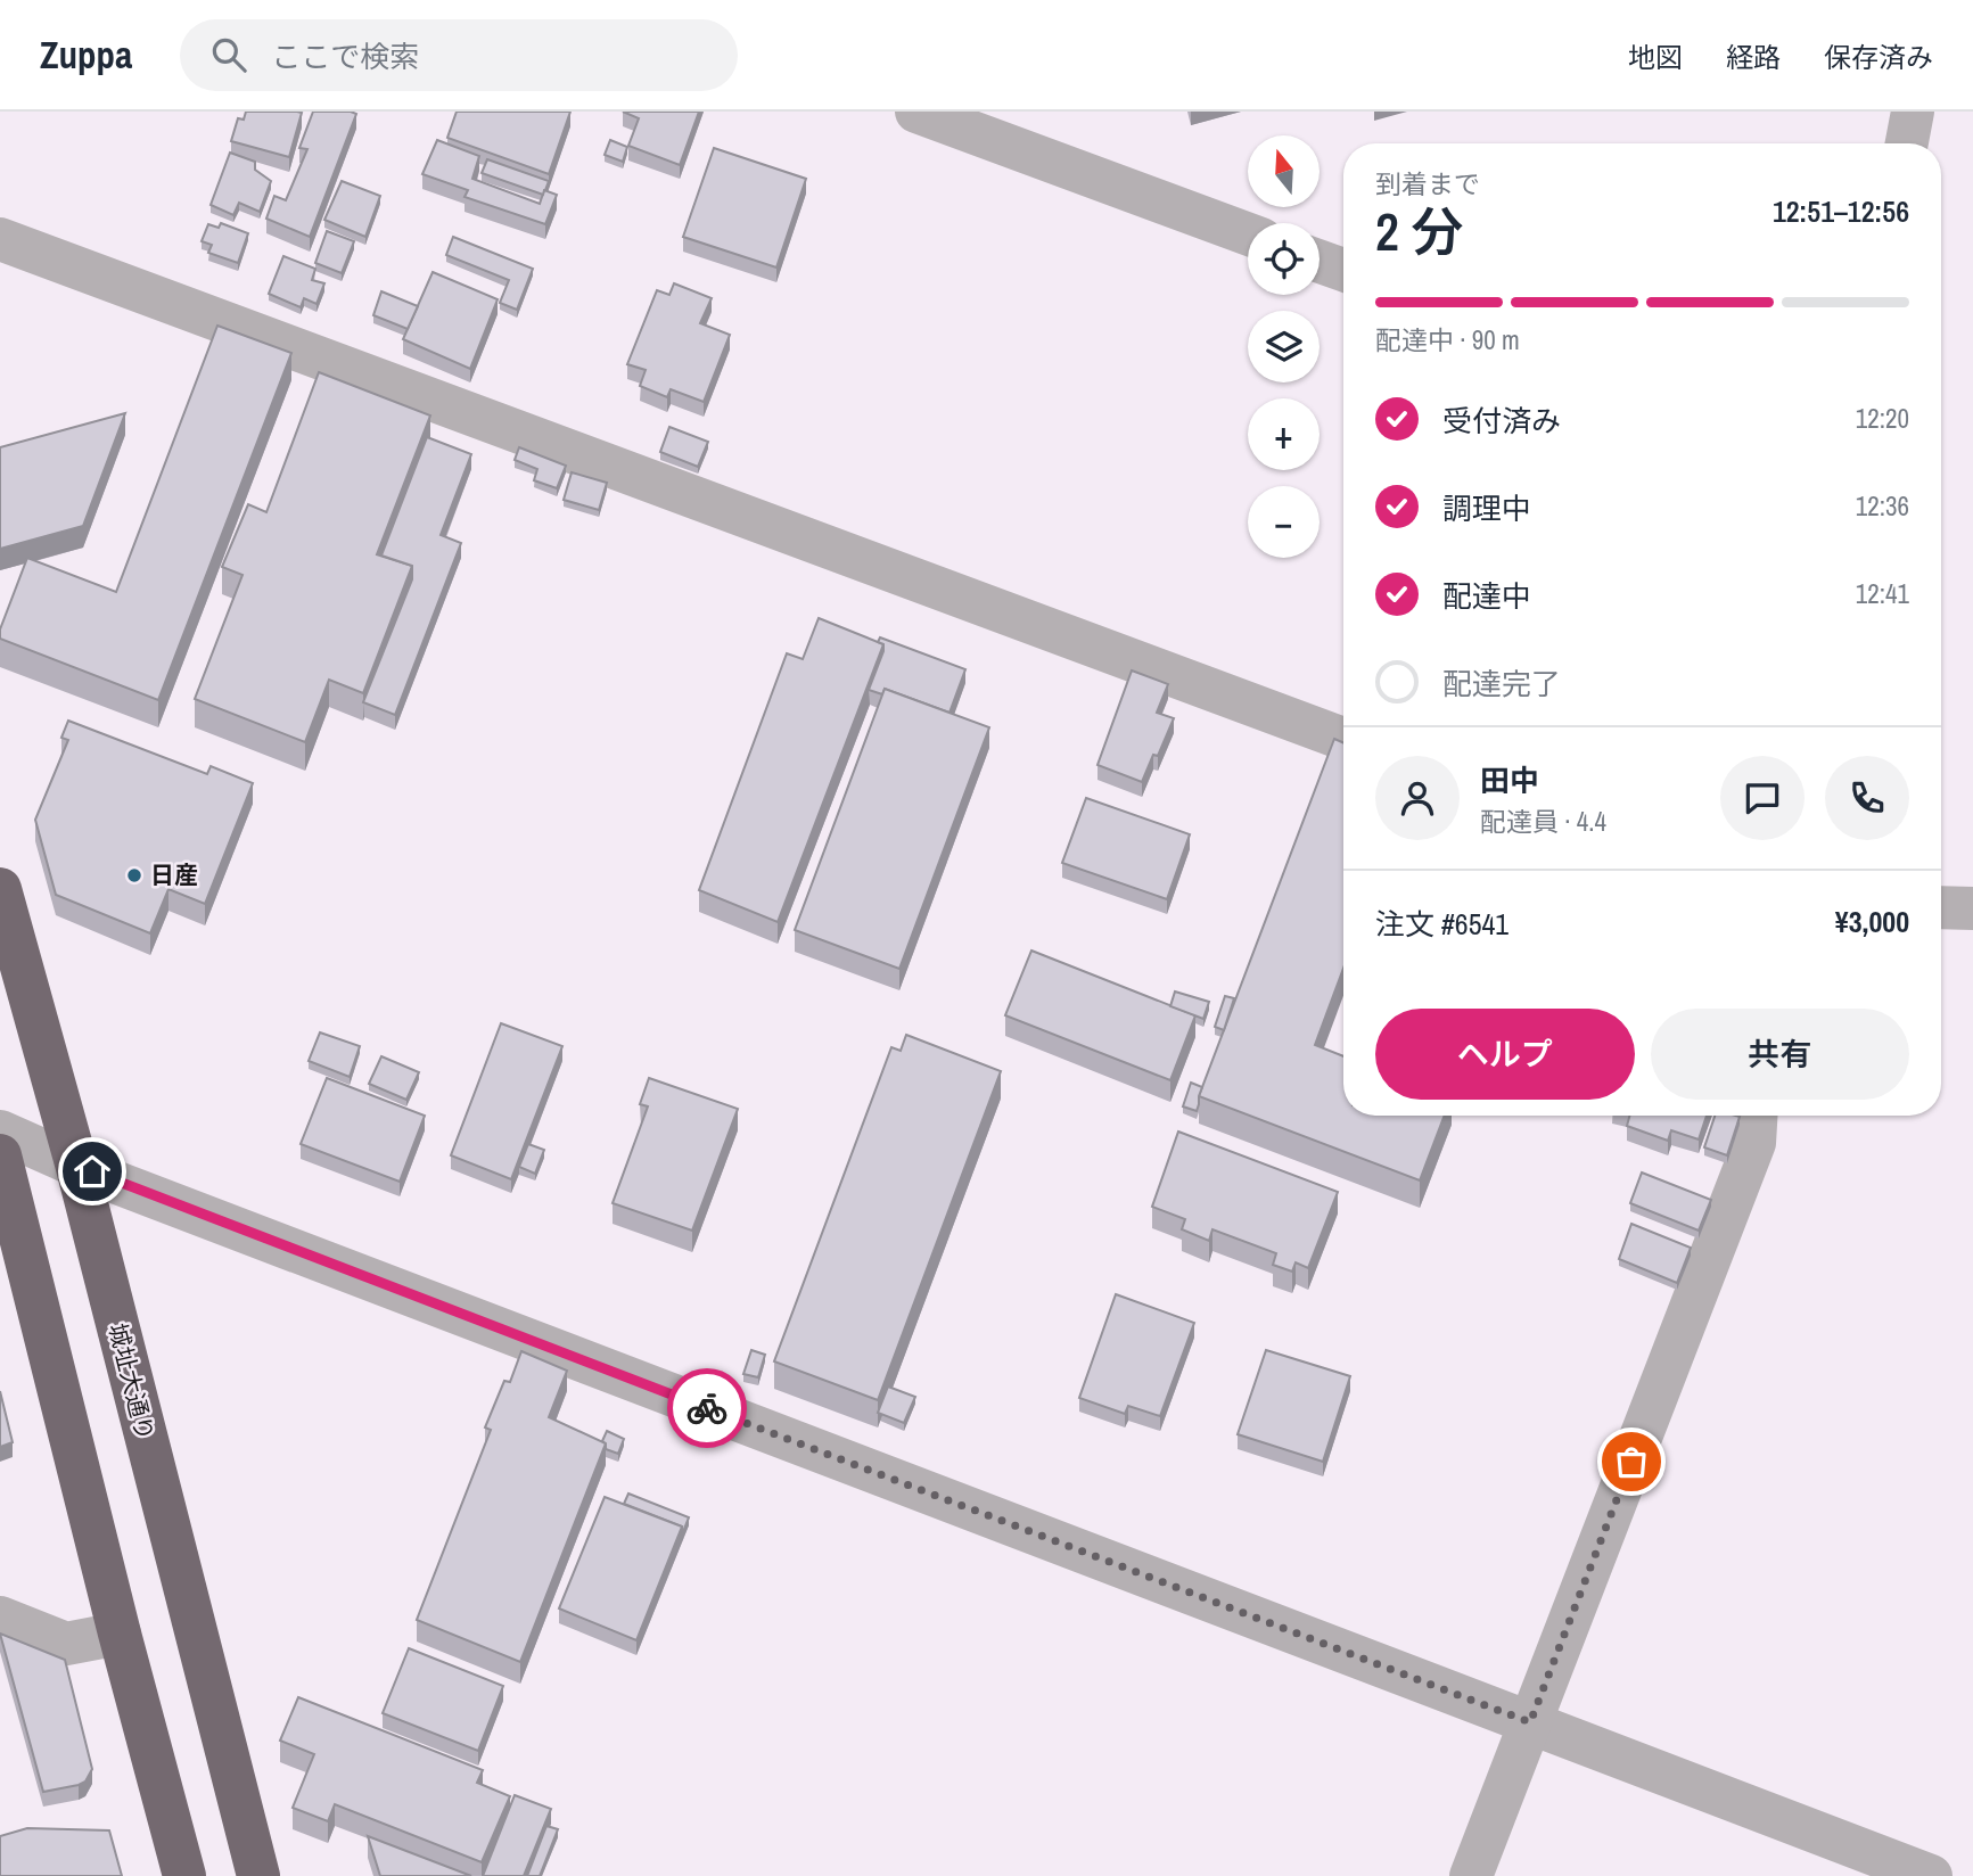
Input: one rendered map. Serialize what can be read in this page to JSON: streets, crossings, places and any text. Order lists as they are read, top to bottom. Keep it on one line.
{"streets":{"highway":["城址大通り"]},"places":["日産"],"north":"top","page":{"header":"Zuppa","search":"ここで検索","nav":["地図","経路","保存済み"],"map_buttons":["+","−"],"heading":["2 分","到着まで","12:51–12:56"],"panel":["田中","配達員 · 4.4","注文 #6541","¥3,000"],"bar":"配達中 · 90 m","list":[["受付済み","12:20"],["調理中","12:36"],["配達中","12:41"],"配達完了"],"buttons":["ヘルプ","共有"]}}
